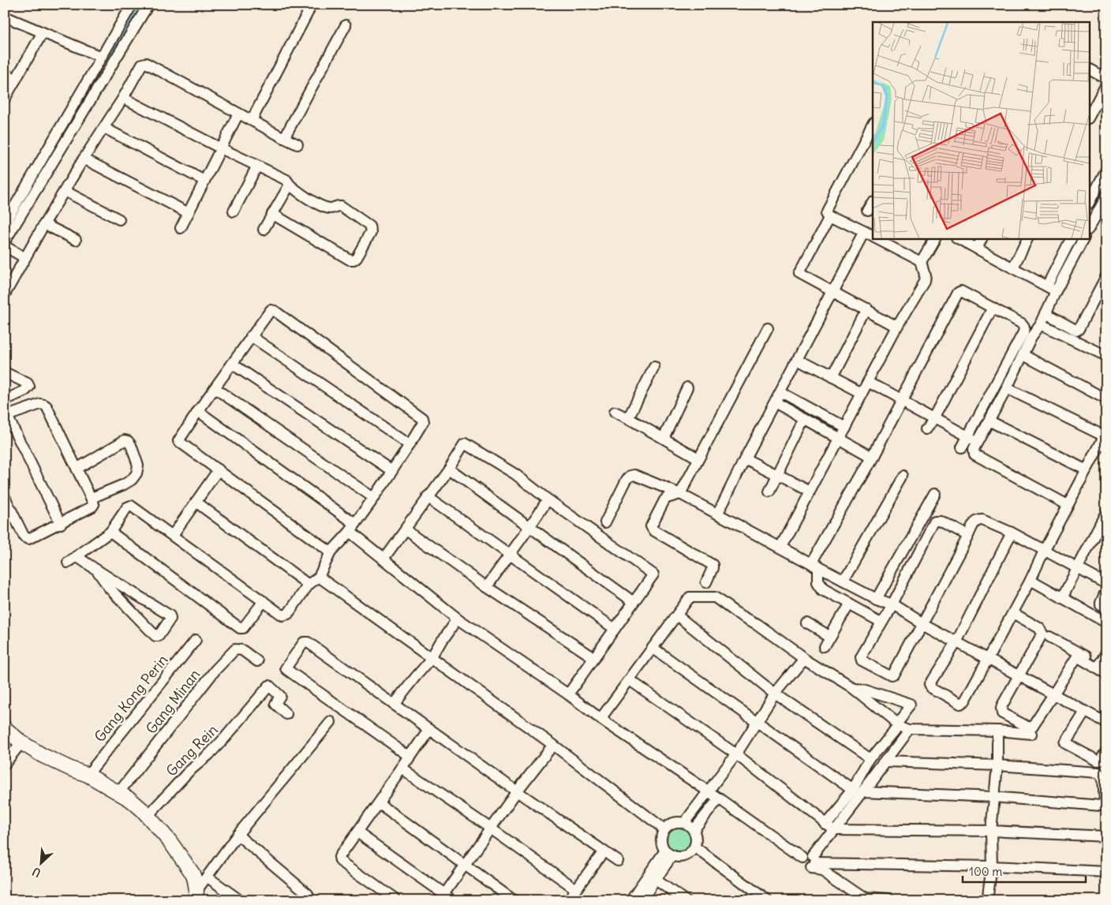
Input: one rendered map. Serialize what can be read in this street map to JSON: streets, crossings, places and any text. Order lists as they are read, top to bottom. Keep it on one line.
{"streets":{"street":["Gang Kong Perin","Gang Minan","Gang Rein"]},"scale_bar":"100 m","north":"bottom left"}
